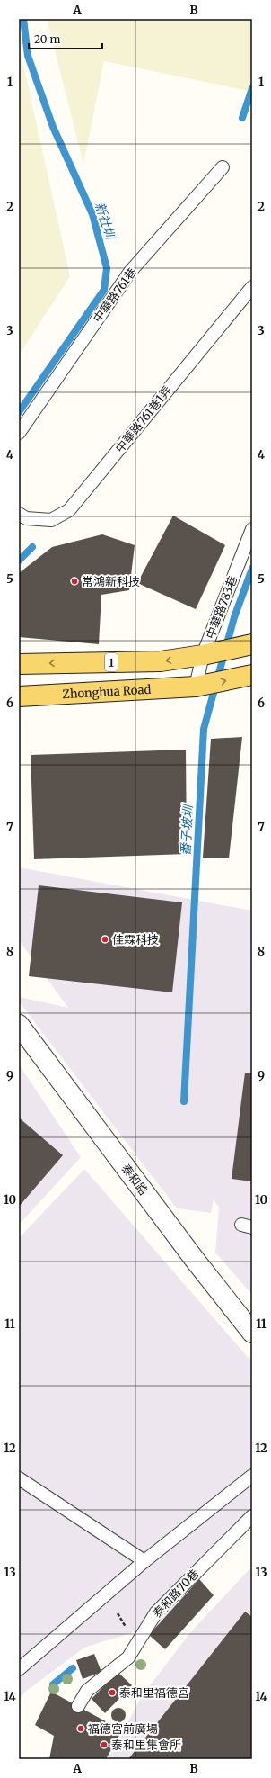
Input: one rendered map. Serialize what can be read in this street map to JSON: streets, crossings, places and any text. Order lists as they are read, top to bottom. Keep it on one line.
{"streets":{"main road":["1","Zhonghua Road"],"street":["泰和路"],"lane":["中華路761巷","中華路761巷1弄","中華路783巷","泰和路70巷"]},"crossings":[["中華路783巷","1"],["中華路783巷","Zhonghua Road"]],"water":["新社圳","番子坡圳"],"places":["常鴻新科技","佳霖科技","泰和里福德宮","福德宮前廣場","泰和里集會所"],"scale_bar":"20 m","grid":{"columns":["A","B"],"rows":["1","2","3","4","5","6","7","8","9","10","11","12","13","14"]}}
